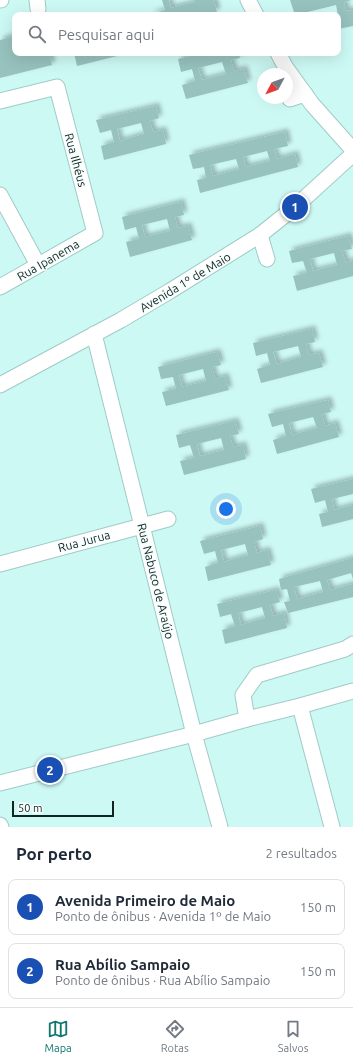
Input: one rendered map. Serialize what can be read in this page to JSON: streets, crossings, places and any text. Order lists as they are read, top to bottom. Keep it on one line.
{"streets":{"street":["Rua Ilhéus","Rua Ipanema","Avenida 1º de Maio","Rua Jurua","Rua Nabuco de Araújo"]},"crossings":[["Rua Ilhéus","Rua Ipanema"],["Avenida 1º de Maio","Rua Nabuco de Araújo"],["Rua Jurua","Rua Nabuco de Araújo"]],"scale_bar":"50 m","north":"bottom left","page":{"search":"Pesquisar aqui","pins":["1","2"],"scale":"50 m","heading":["Por perto","2 resultados"],"list":[{"mark":"1","name":"Avenida Primeiro de Maio","note":"Ponto de ônibus · Avenida 1º de Maio","value":"150 m"},{"mark":"2","name":"Rua Abílio Sampaio","note":"Ponto de ônibus · Rua Abílio Sampaio","value":"150 m"}],"nav":["Mapa","Rotas","Salvos"]}}
